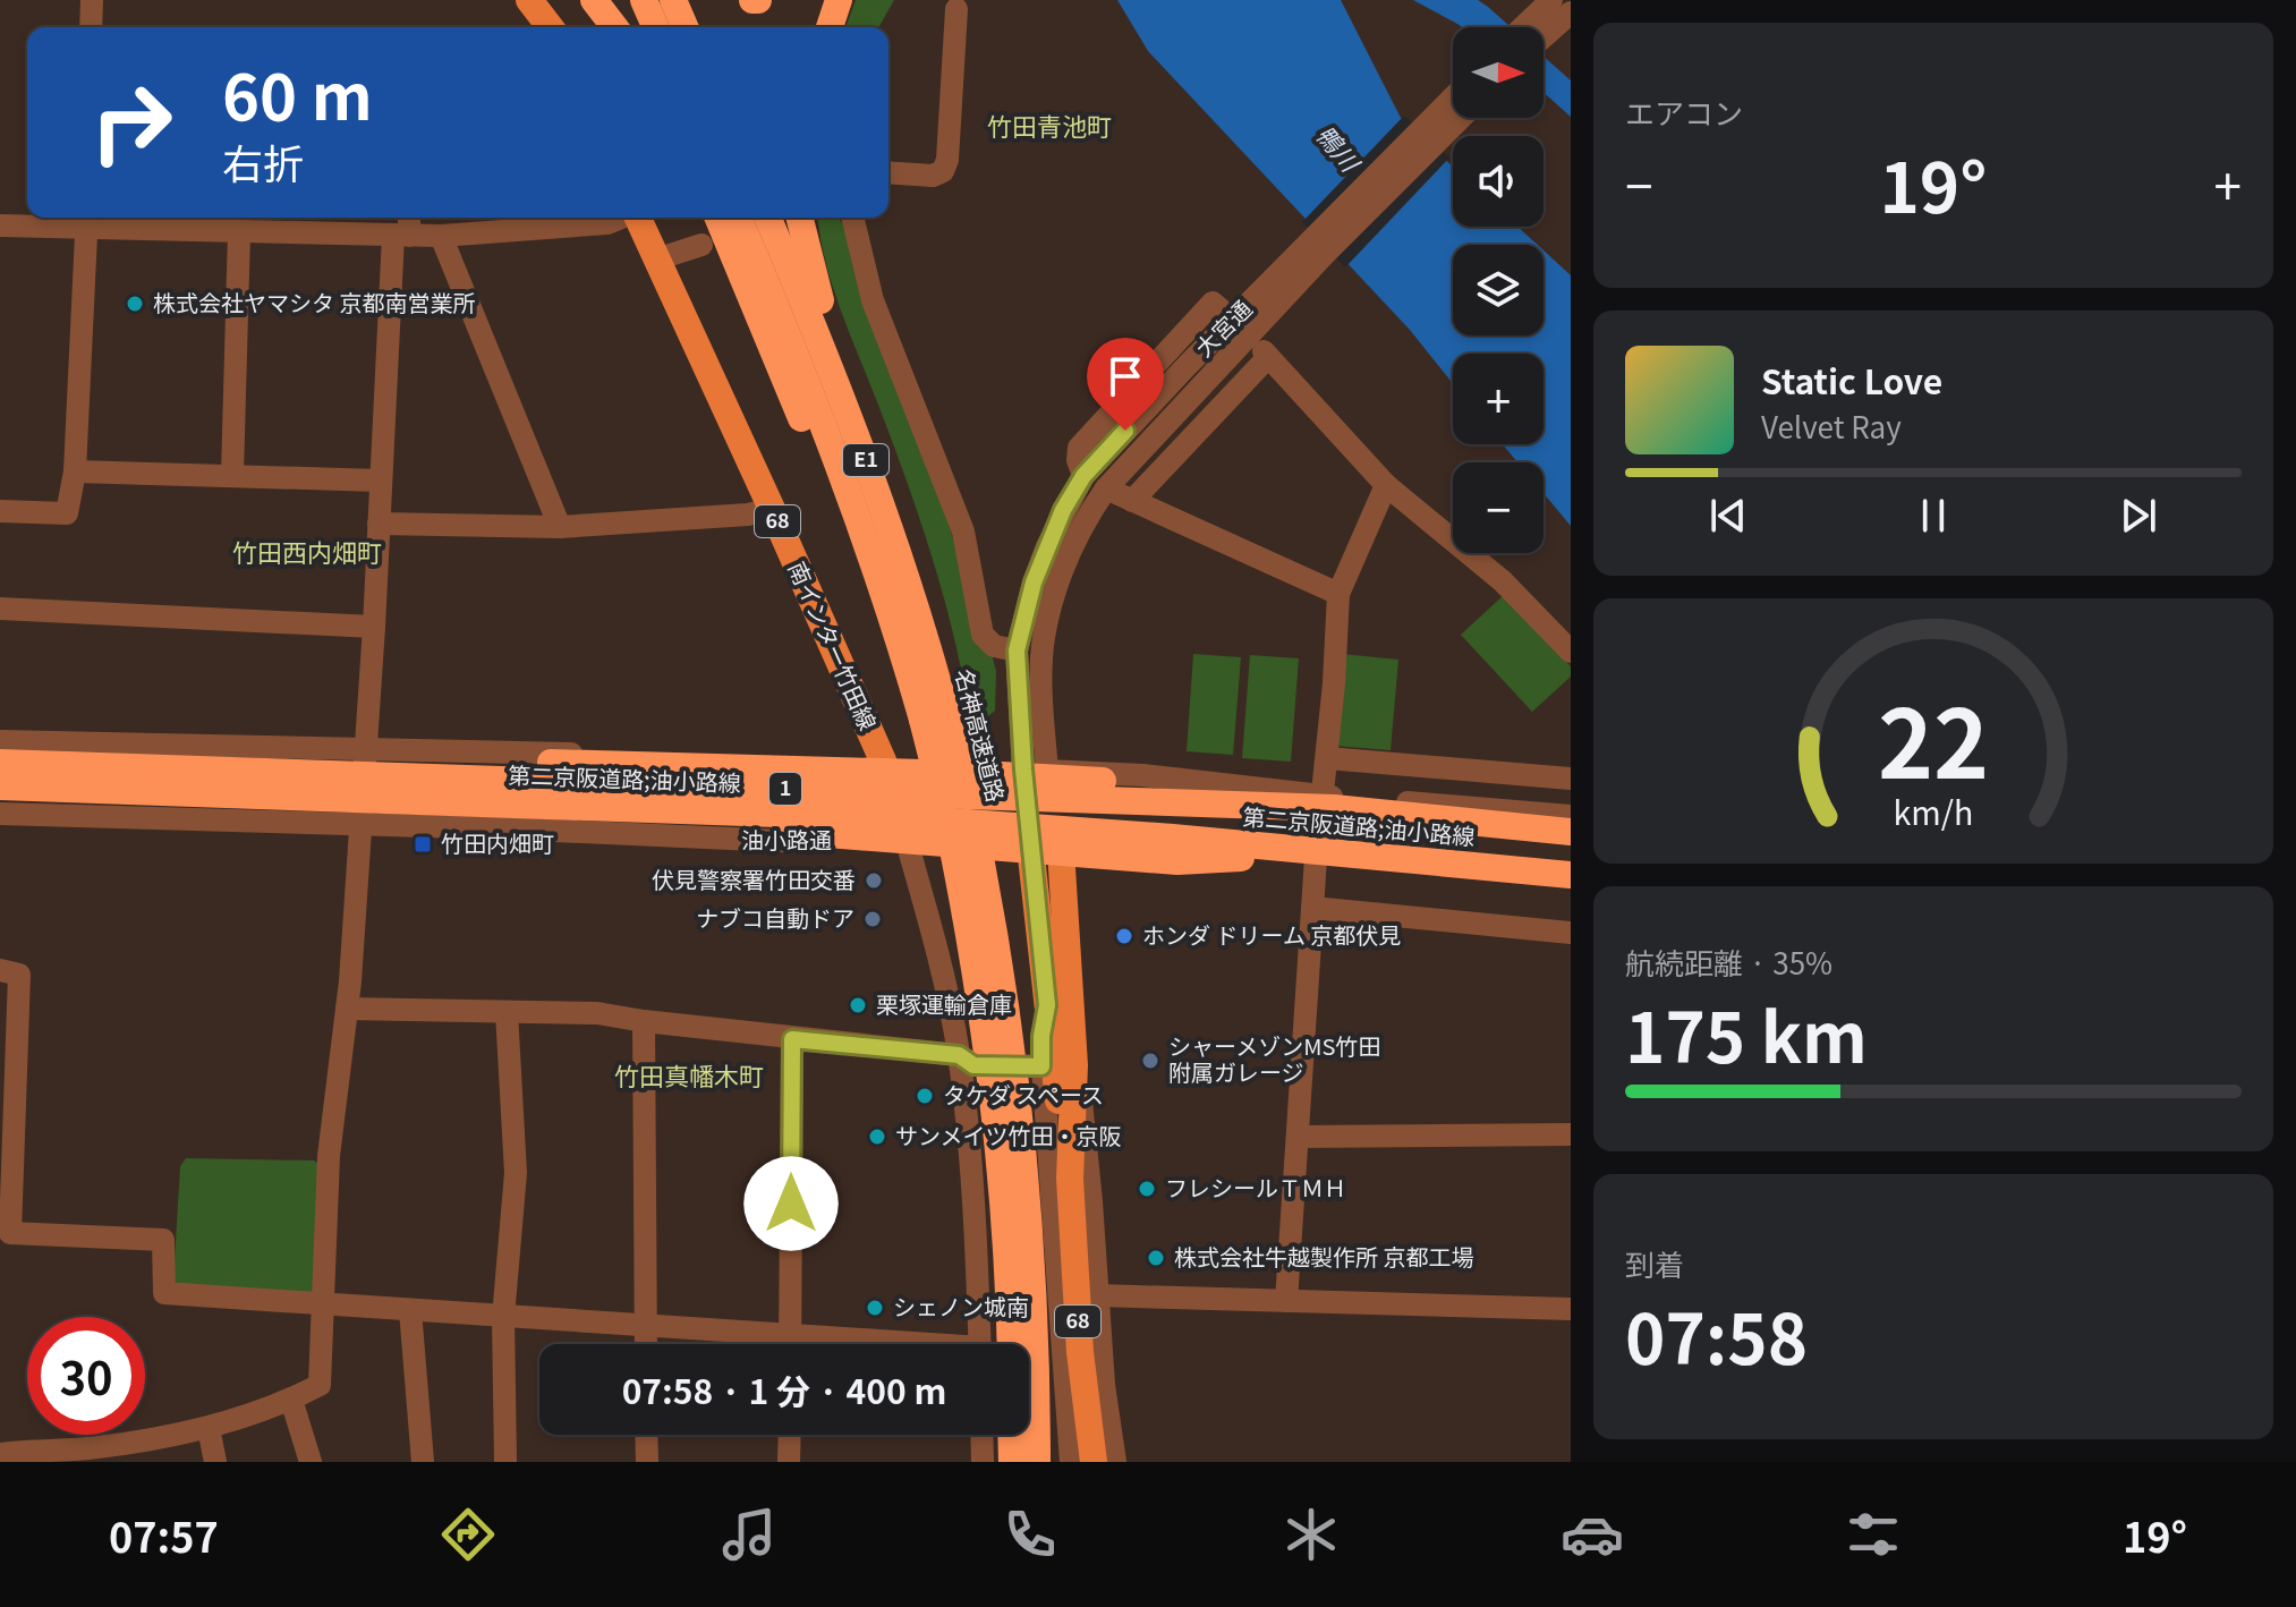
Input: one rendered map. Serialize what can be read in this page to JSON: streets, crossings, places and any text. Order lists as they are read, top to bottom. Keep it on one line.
{"streets":{"highway":["E1","名神高速道路","第二京阪道路;油小路線","1"],"main road":["68","南インター竹田線","油小路通"],"street":["大宮通"]},"crossings":[["大宮通","68"],["68","油小路通"],["南インター竹田線","油小路通"],["第二京阪道路;油小路線","油小路通"]],"districts":["竹田青池町","竹田西内畑町","竹田真幡木町"],"water":["鴨川"],"places":{"other":["株式会社ヤマシタ 京都南営業所","伏見警察署竹田交番","ナブコ自動ドア","ホンダ ドリーム 京都伏見","栗塚運輸倉庫","シャーメゾンMS竹田 附属ガレージ","タケダ スペース","サンメイツ竹田・京阪","フレシールＴＭＨ","株式会社牛越製作所 京都工場","シェノン城南"],"transit":["竹田内畑町"]},"north":"right","page":{"tile":["エアコン",["航続距離 · 35%","175 km"],["到着","07:58"]],"map_buttons":["+","−"],"turn":["60 m","右折"],"heat":["−","19°","+"],"song":["Static Love","Velvet Ray"],"limit":"30","trip":"07:58 · 1 分 · 400 m","tabs":["07:57","19°"],"gauge":["22","km/h"]}}
